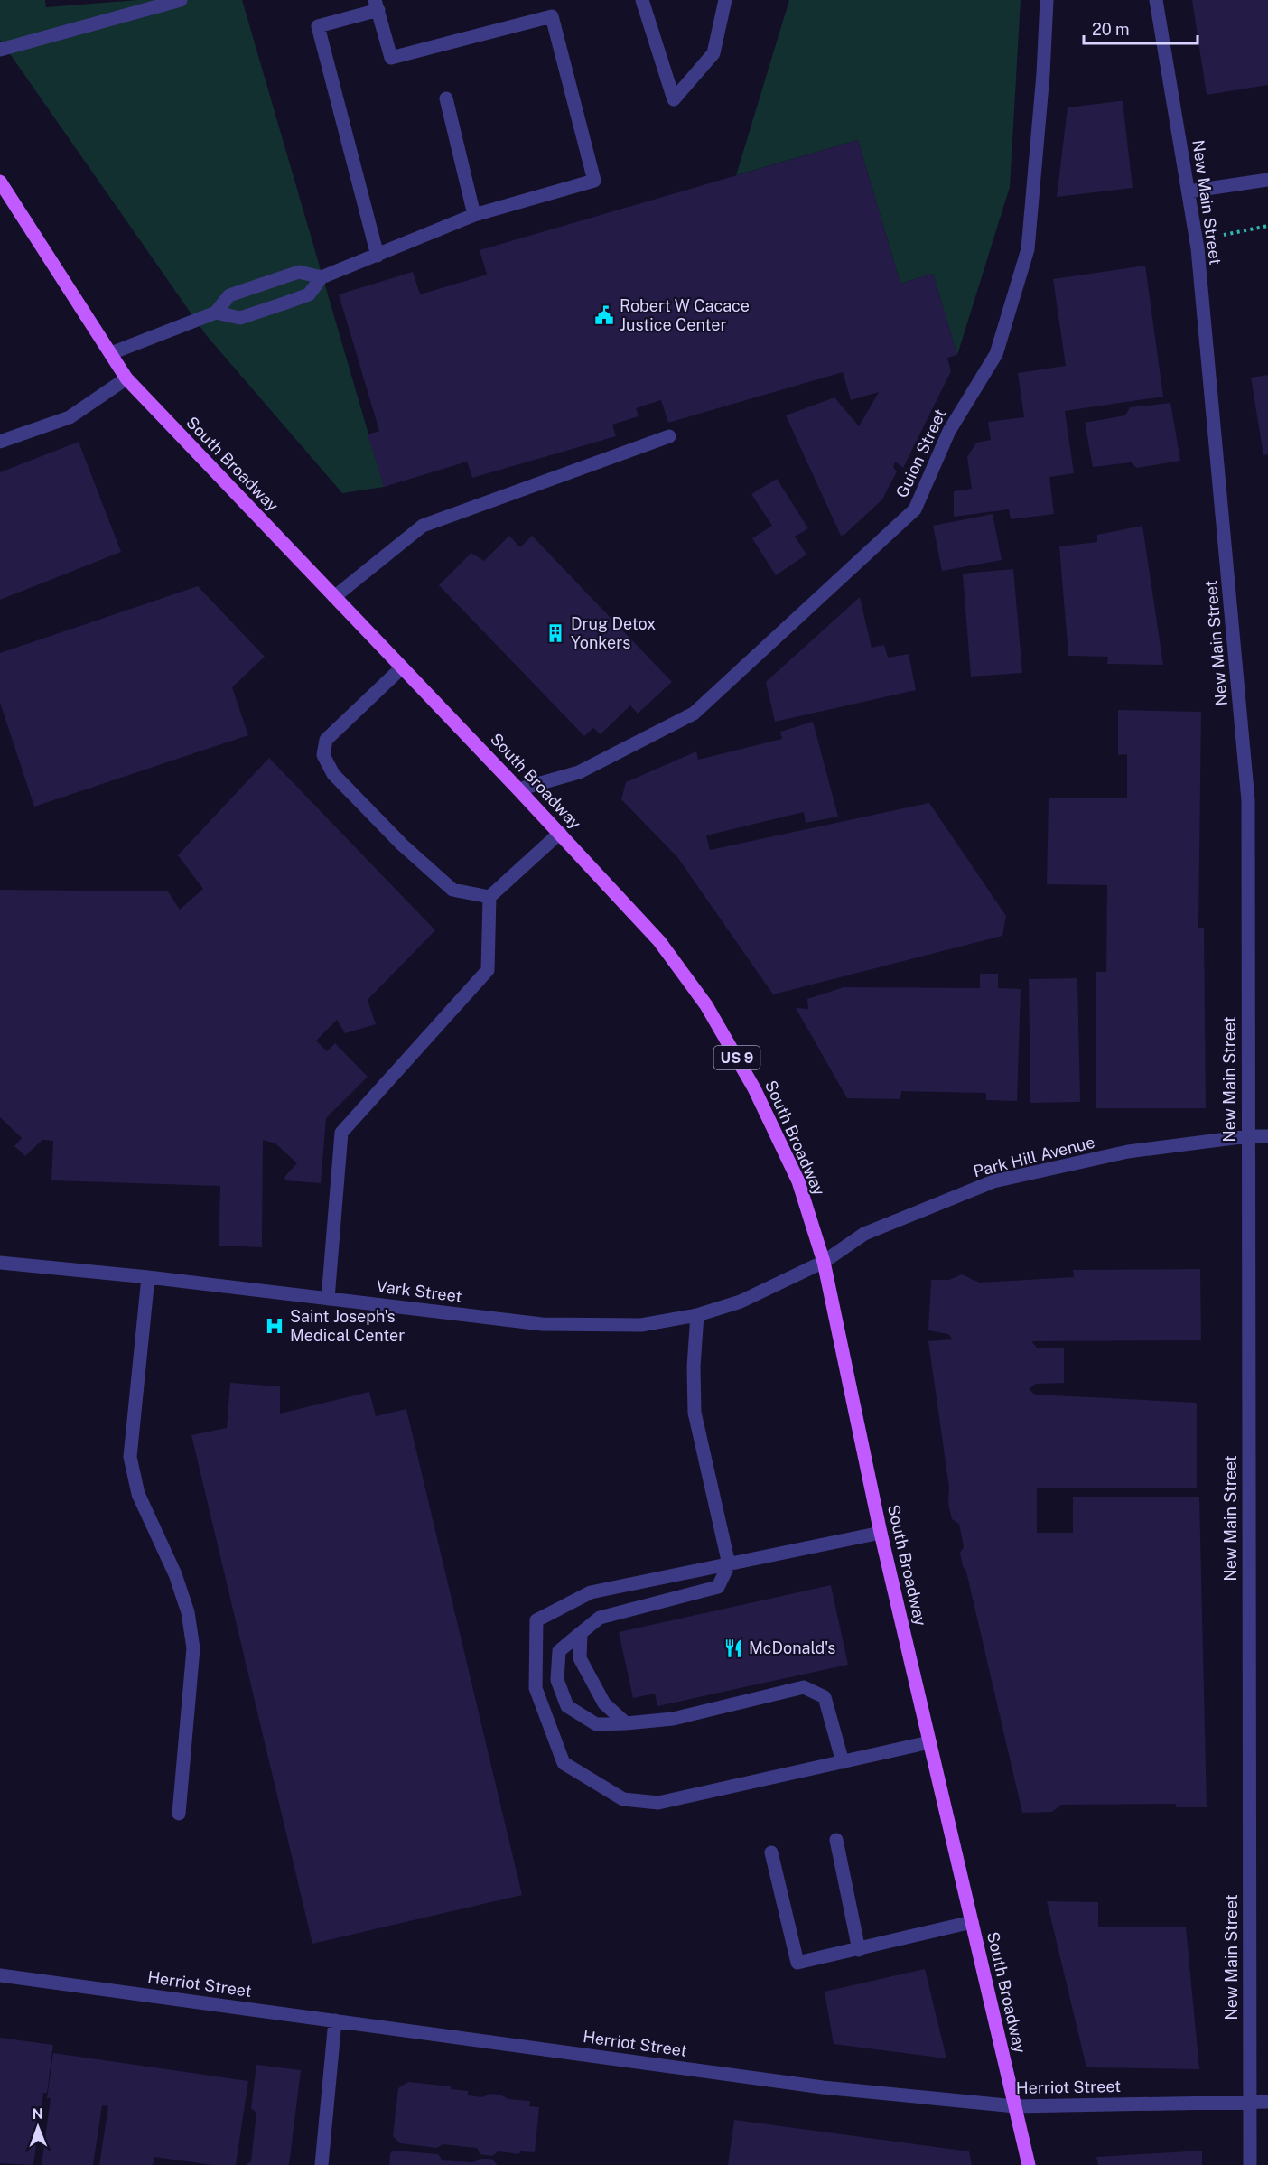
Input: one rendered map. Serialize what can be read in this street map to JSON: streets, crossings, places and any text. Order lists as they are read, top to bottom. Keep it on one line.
{"streets":{"main road":["South Broadway","US 9"],"street":["New Main Street","Guion Street","Park Hill Avenue","Vark Street","Herriot Street"]},"crossings":[["New Main Street","Park Hill Avenue"],["New Main Street","Herriot Street"],["Guion Street","South Broadway"],["South Broadway","Park Hill Avenue"],["South Broadway","Vark Street"],["South Broadway","Herriot Street"],["Park Hill Avenue","Vark Street"]],"places":{"public building":["Robert W Cacace Justice Center"],"building":["Drug Detox Yonkers"],"hospital":["Saint Joseph's Medical Center"],"restaurant":["McDonald's"]},"scale_bar":"20 m","north":"top"}
